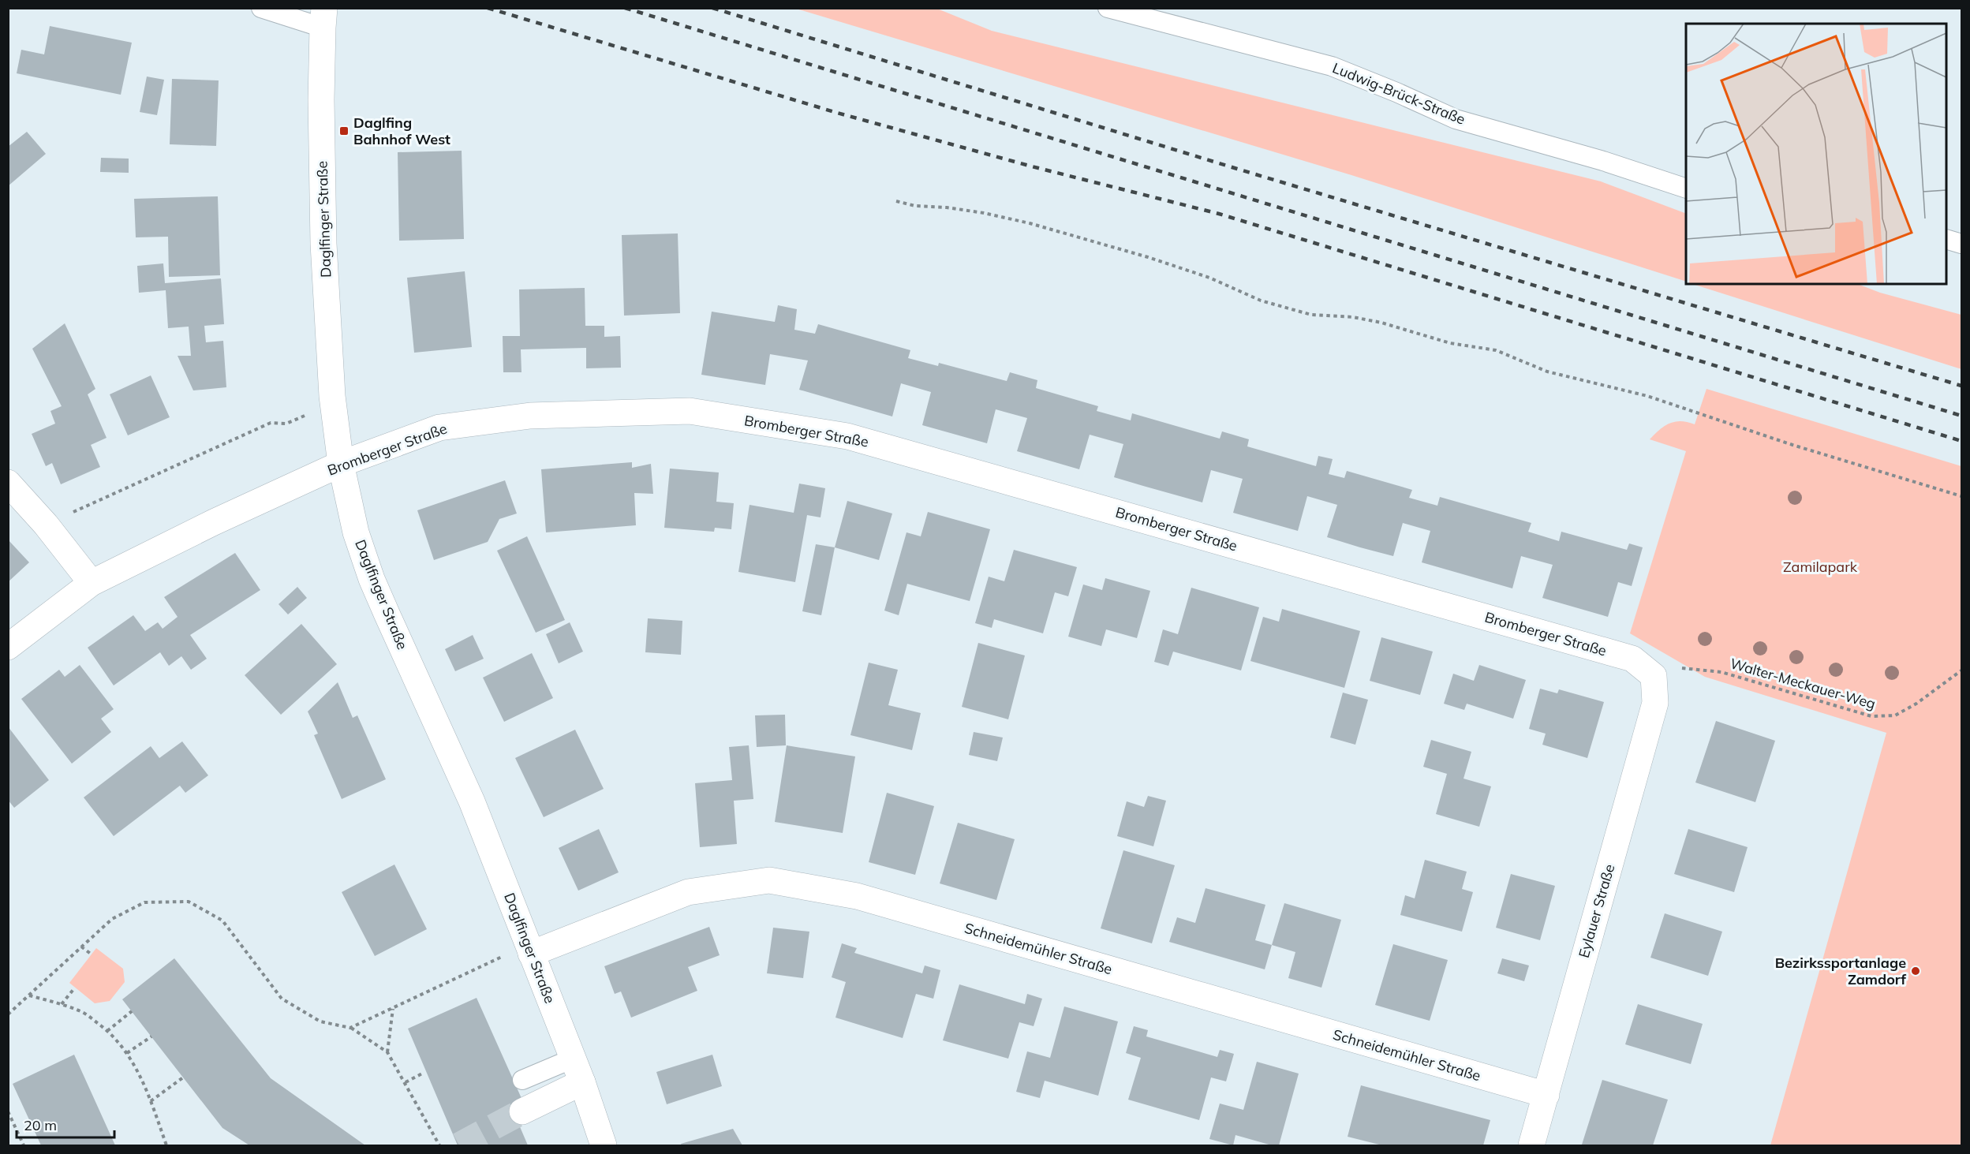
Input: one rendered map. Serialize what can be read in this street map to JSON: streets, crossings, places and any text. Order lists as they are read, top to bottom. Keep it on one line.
{"streets":{"street":["Daglfinger Straße","Bromberger Straße","Eylauer Straße","Schneidemühler Straße"],"lane":["Ludwig-Brück-Straße"],"path":["Walter-Meckauer-Weg"]},"crossings":[["Daglfinger Straße","Bromberger Straße"],["Daglfinger Straße","Schneidemühler Straße"],["Bromberger Straße","Walter-Meckauer-Weg"],["Bromberger Straße","Eylauer Straße"],["Walter-Meckauer-Weg","Eylauer Straße"],["Eylauer Straße","Schneidemühler Straße"]],"parks":["Zamilapark"],"places":{"transit":["Daglfing Bahnhof West"],"other":["Bezirkssportanlage Zamdorf"]},"scale_bar":"20 m"}
